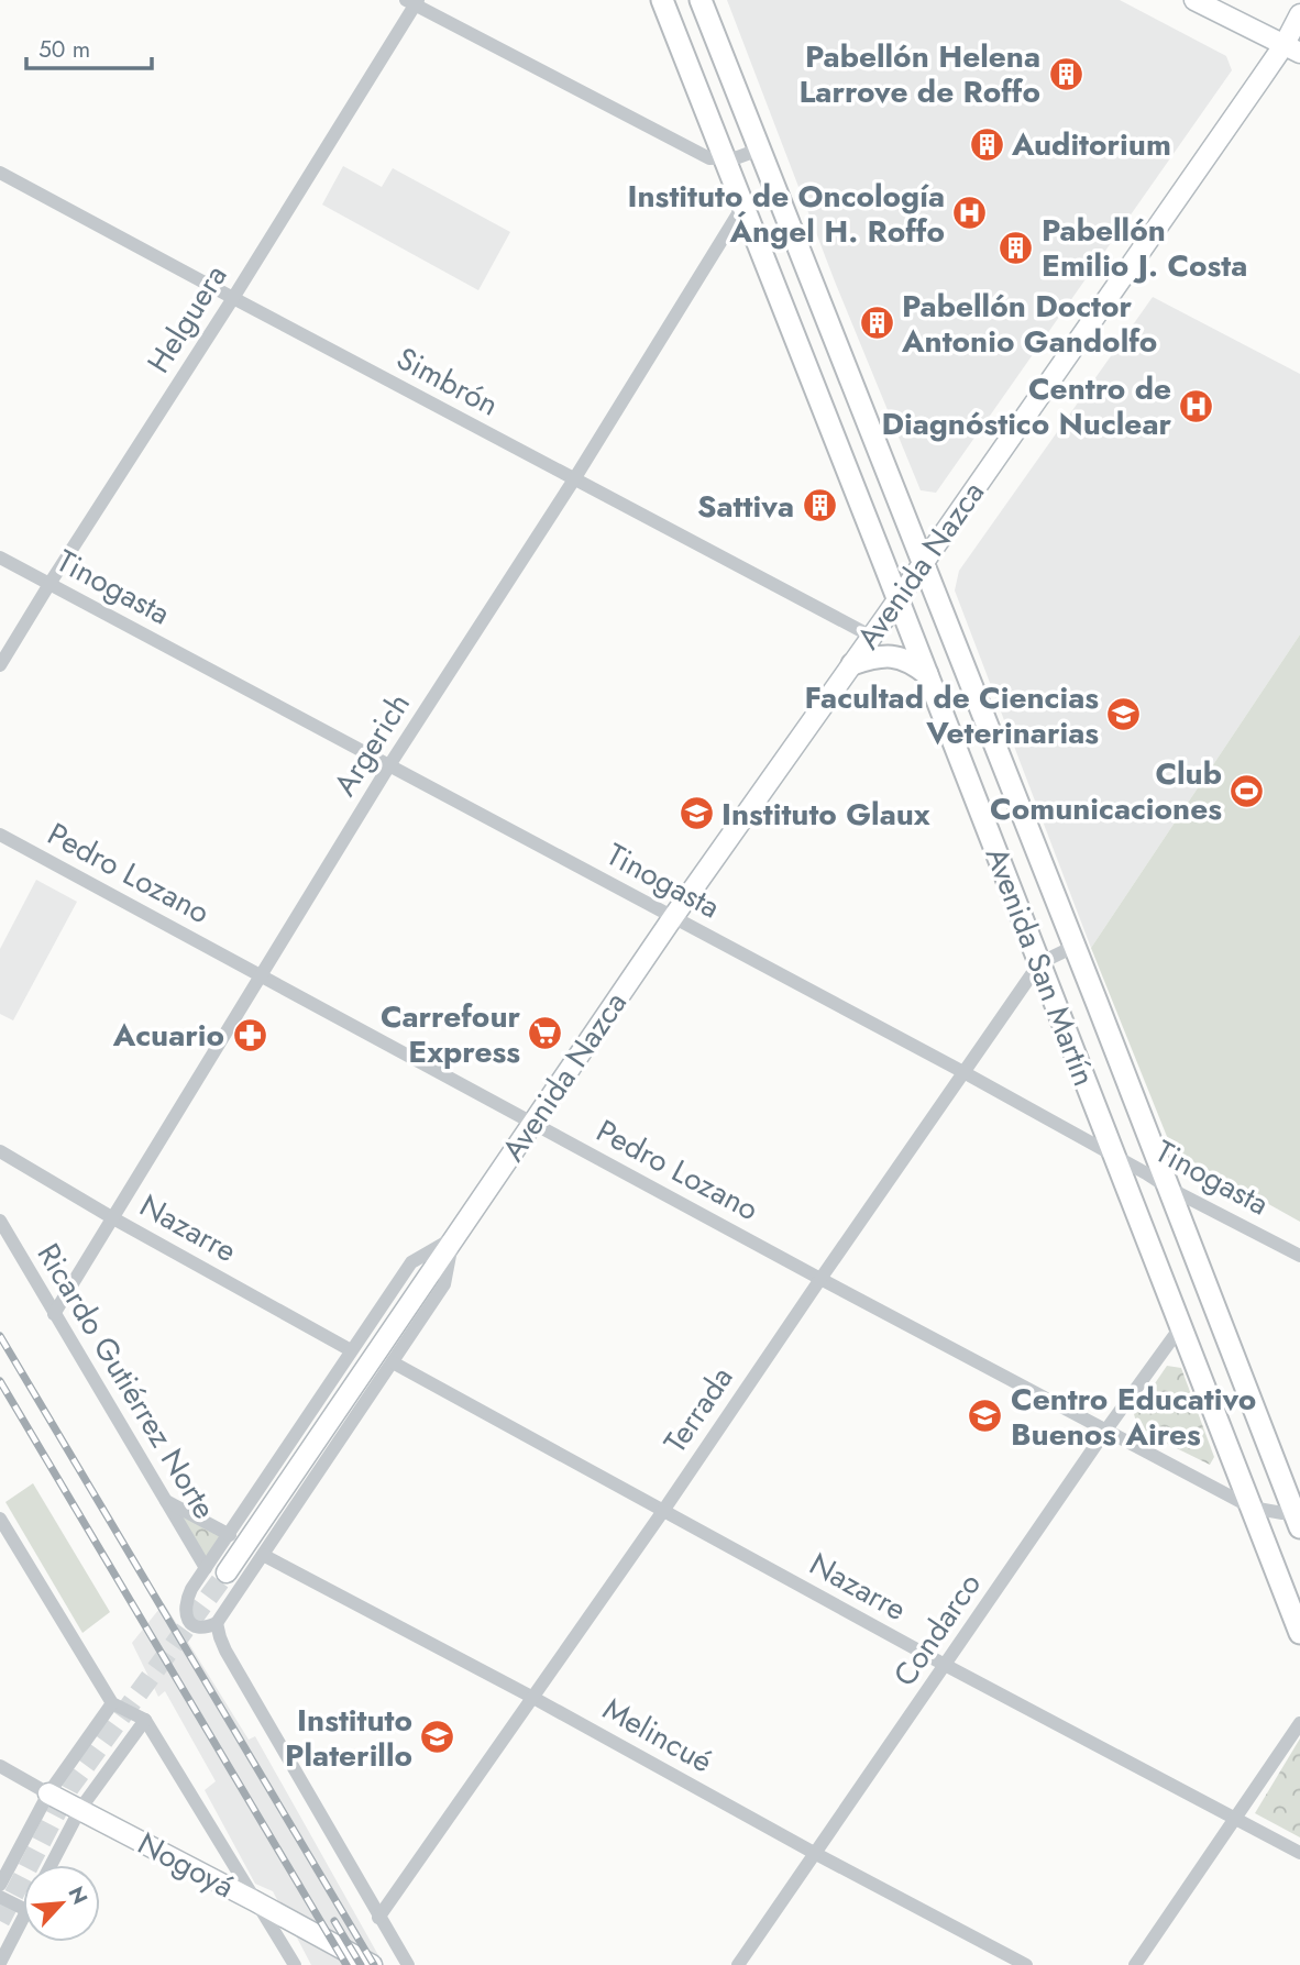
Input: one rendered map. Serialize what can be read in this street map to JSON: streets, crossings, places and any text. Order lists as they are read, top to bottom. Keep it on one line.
{"streets":{"main road":["Avenida Nazca","Avenida San Martín","Nogoyá"],"street":["Helguera","Simbrón","Tinogasta","Argerich","Pedro Lozano","Nazarre","Ricardo Gutiérrez Norte","Terrada","Condarco","Melincué"]},"crossings":[["Helguera","Simbrón"],["Helguera","Tinogasta"],["Simbrón","Avenida Nazca"],["Simbrón","Argerich"],["Avenida Nazca","Tinogasta"],["Avenida Nazca","Pedro Lozano"],["Avenida Nazca","Avenida San Martín"],["Avenida Nazca","Nazarre"],["Avenida Nazca","Ricardo Gutiérrez Norte"],["Avenida Nazca","Melincué"],["Tinogasta","Argerich"],["Tinogasta","Avenida San Martín"],["Tinogasta","Terrada"],["Argerich","Pedro Lozano"],["Argerich","Avenida San Martín"],["Argerich","Nazarre"],["Argerich","Ricardo Gutiérrez Norte"],["Pedro Lozano","Avenida San Martín"],["Pedro Lozano","Terrada"],["Pedro Lozano","Condarco"],["Avenida San Martín","Terrada"],["Avenida San Martín","Condarco"],["Nazarre","Terrada"],["Nazarre","Condarco"],["Terrada","Melincué"],["Condarco","Melincué"]],"places":{"building":["Pabellón Helena Larrove de Roffo","Auditorium","Pabellón Emilio J. Costa","Pabellón Doctor Antonio Gandolfo","Sattiva"],"hospital":["Instituto de Oncología Ángel H. Roffo","Centro de Diagnóstico Nuclear"],"school or university":["Facultad de Ciencias Veterinarias","Instituto Glaux","Centro Educativo Buenos Aires","Instituto Platerillo"],"sports":["Club Comunicaciones"],"supermarket":["Carrefour Express"],"pharmacy":["Acuario"]},"scale_bar":"50 m","north":"top right"}
